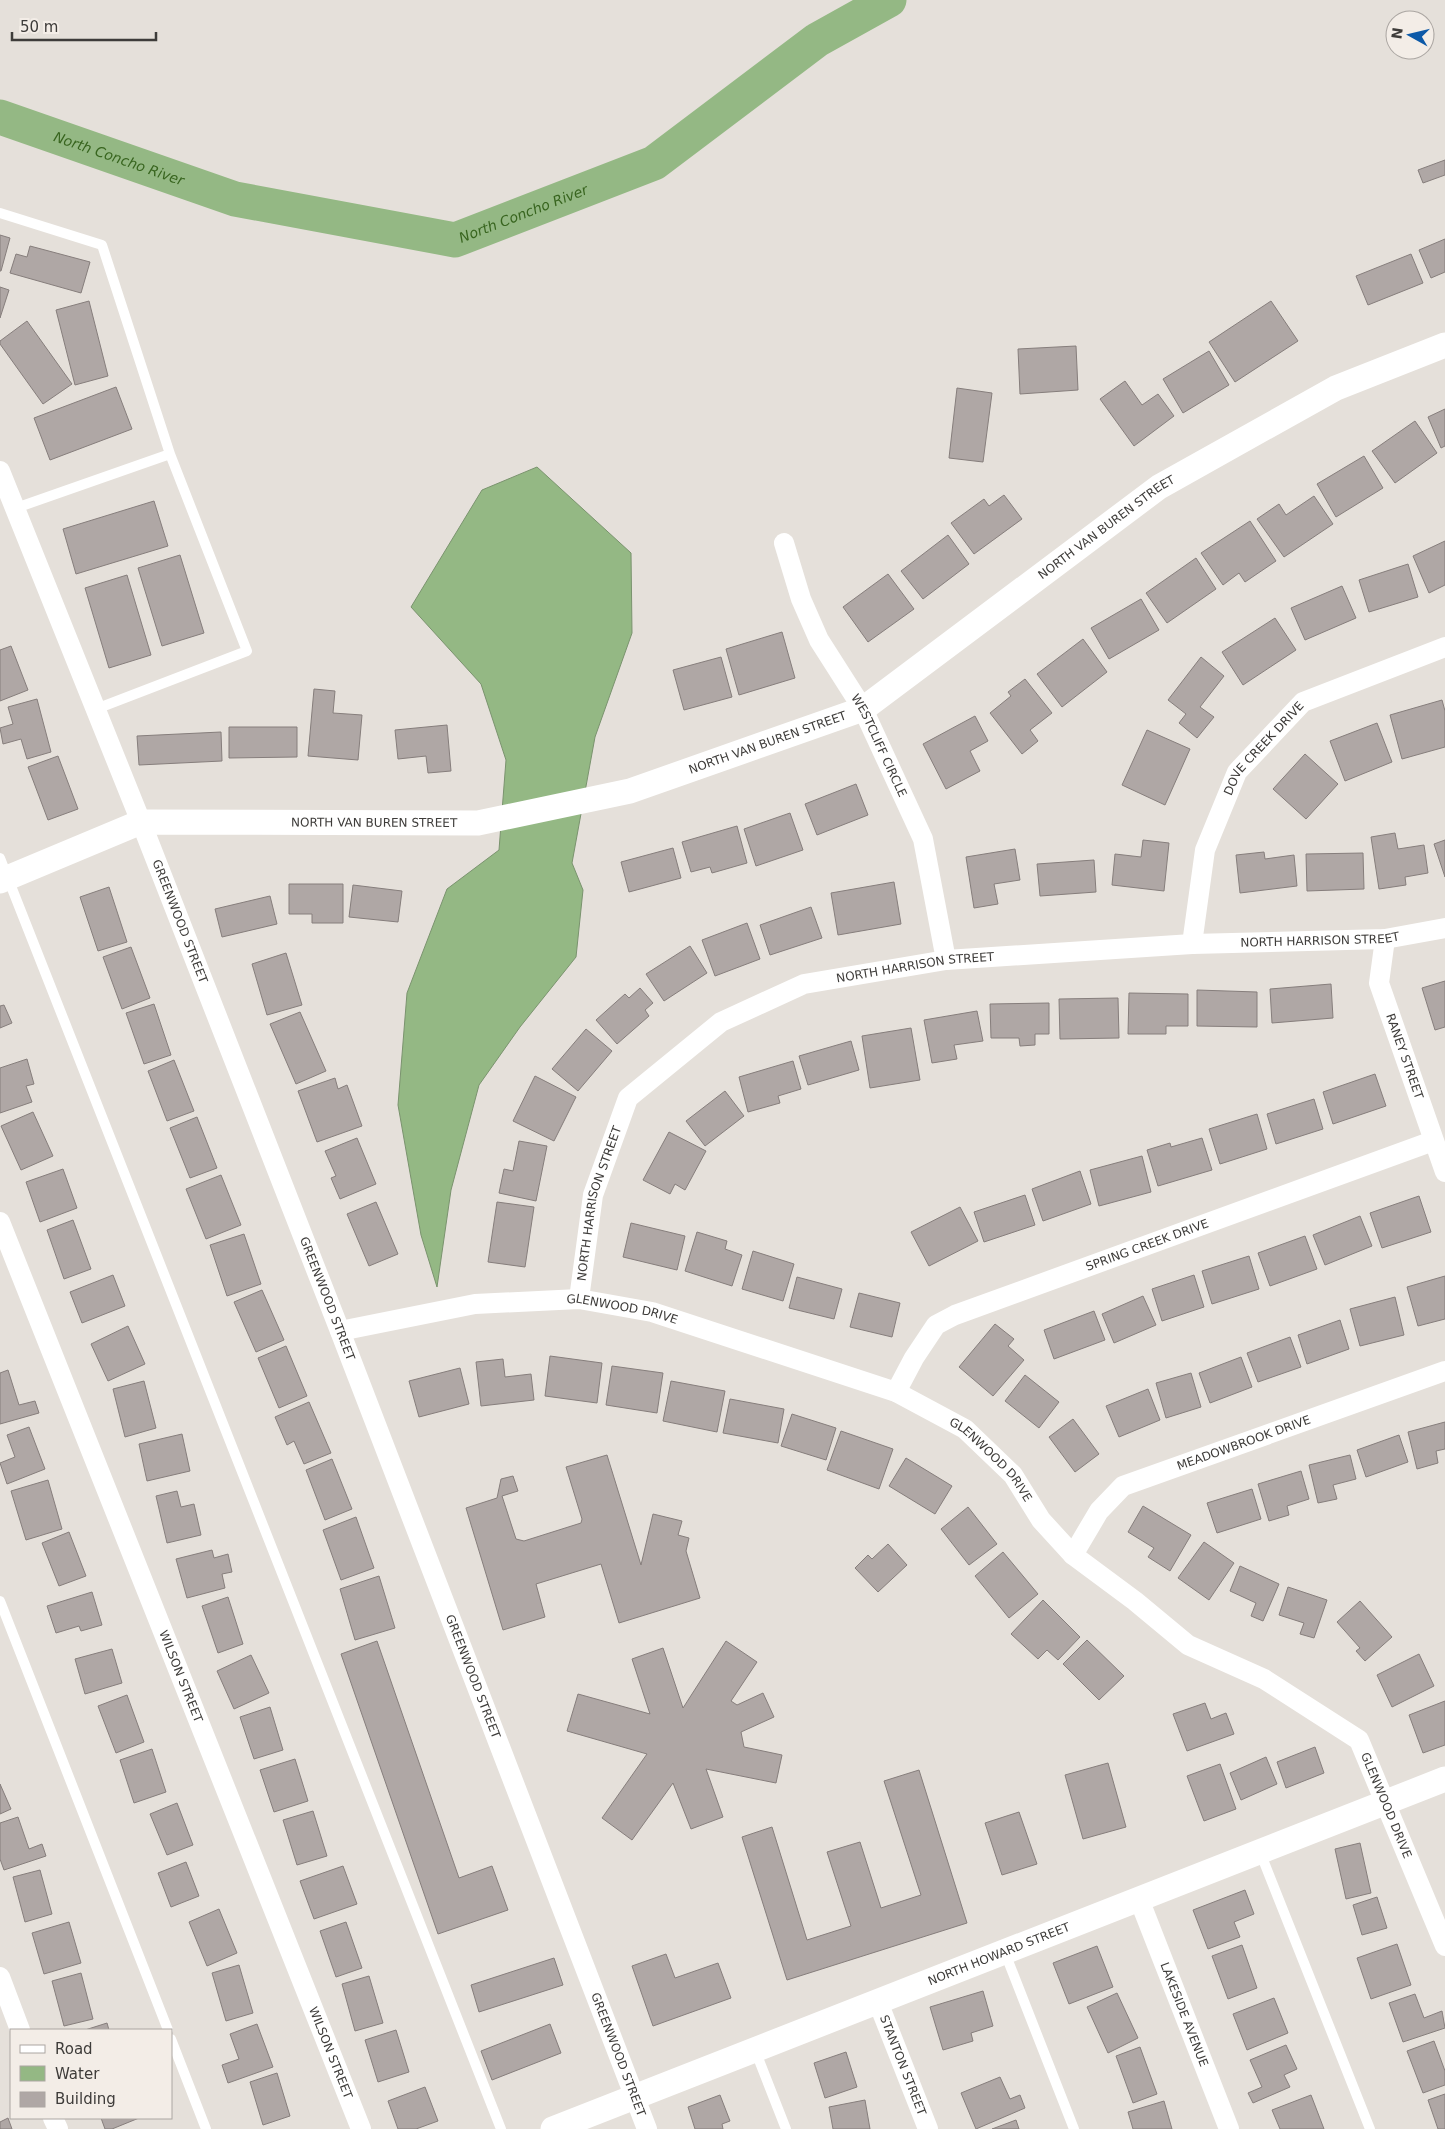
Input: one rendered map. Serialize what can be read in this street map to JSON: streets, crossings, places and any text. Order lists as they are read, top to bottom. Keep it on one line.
{"streets":{"street":["NORTH VAN BUREN STREET","WESTCLIFF CIRCLE","DOVE CREEK DRIVE","GREENWOOD STREET","NORTH HARRISON STREET","RANEY STREET","SPRING CREEK DRIVE","GLENWOOD DRIVE","MEADOWBROOK DRIVE","WILSON STREET","NORTH HOWARD STREET","LAKESIDE AVENUE","STANTON STREET"]},"crossings":[["NORTH VAN BUREN STREET","WESTCLIFF CIRCLE"],["NORTH VAN BUREN STREET","GREENWOOD STREET"],["WESTCLIFF CIRCLE","NORTH HARRISON STREET"],["DOVE CREEK DRIVE","NORTH HARRISON STREET"],["GREENWOOD STREET","GLENWOOD DRIVE"],["GREENWOOD STREET","NORTH HOWARD STREET"],["NORTH HARRISON STREET","RANEY STREET"],["NORTH HARRISON STREET","GLENWOOD DRIVE"],["RANEY STREET","SPRING CREEK DRIVE"],["SPRING CREEK DRIVE","GLENWOOD DRIVE"],["GLENWOOD DRIVE","MEADOWBROOK DRIVE"],["GLENWOOD DRIVE","NORTH HOWARD STREET"],["NORTH HOWARD STREET","LAKESIDE AVENUE"],["NORTH HOWARD STREET","STANTON STREET"]],"water":["North Concho River"],"legend":["Road","Water","Building"],"scale_bar":"50 m","north":"left"}
